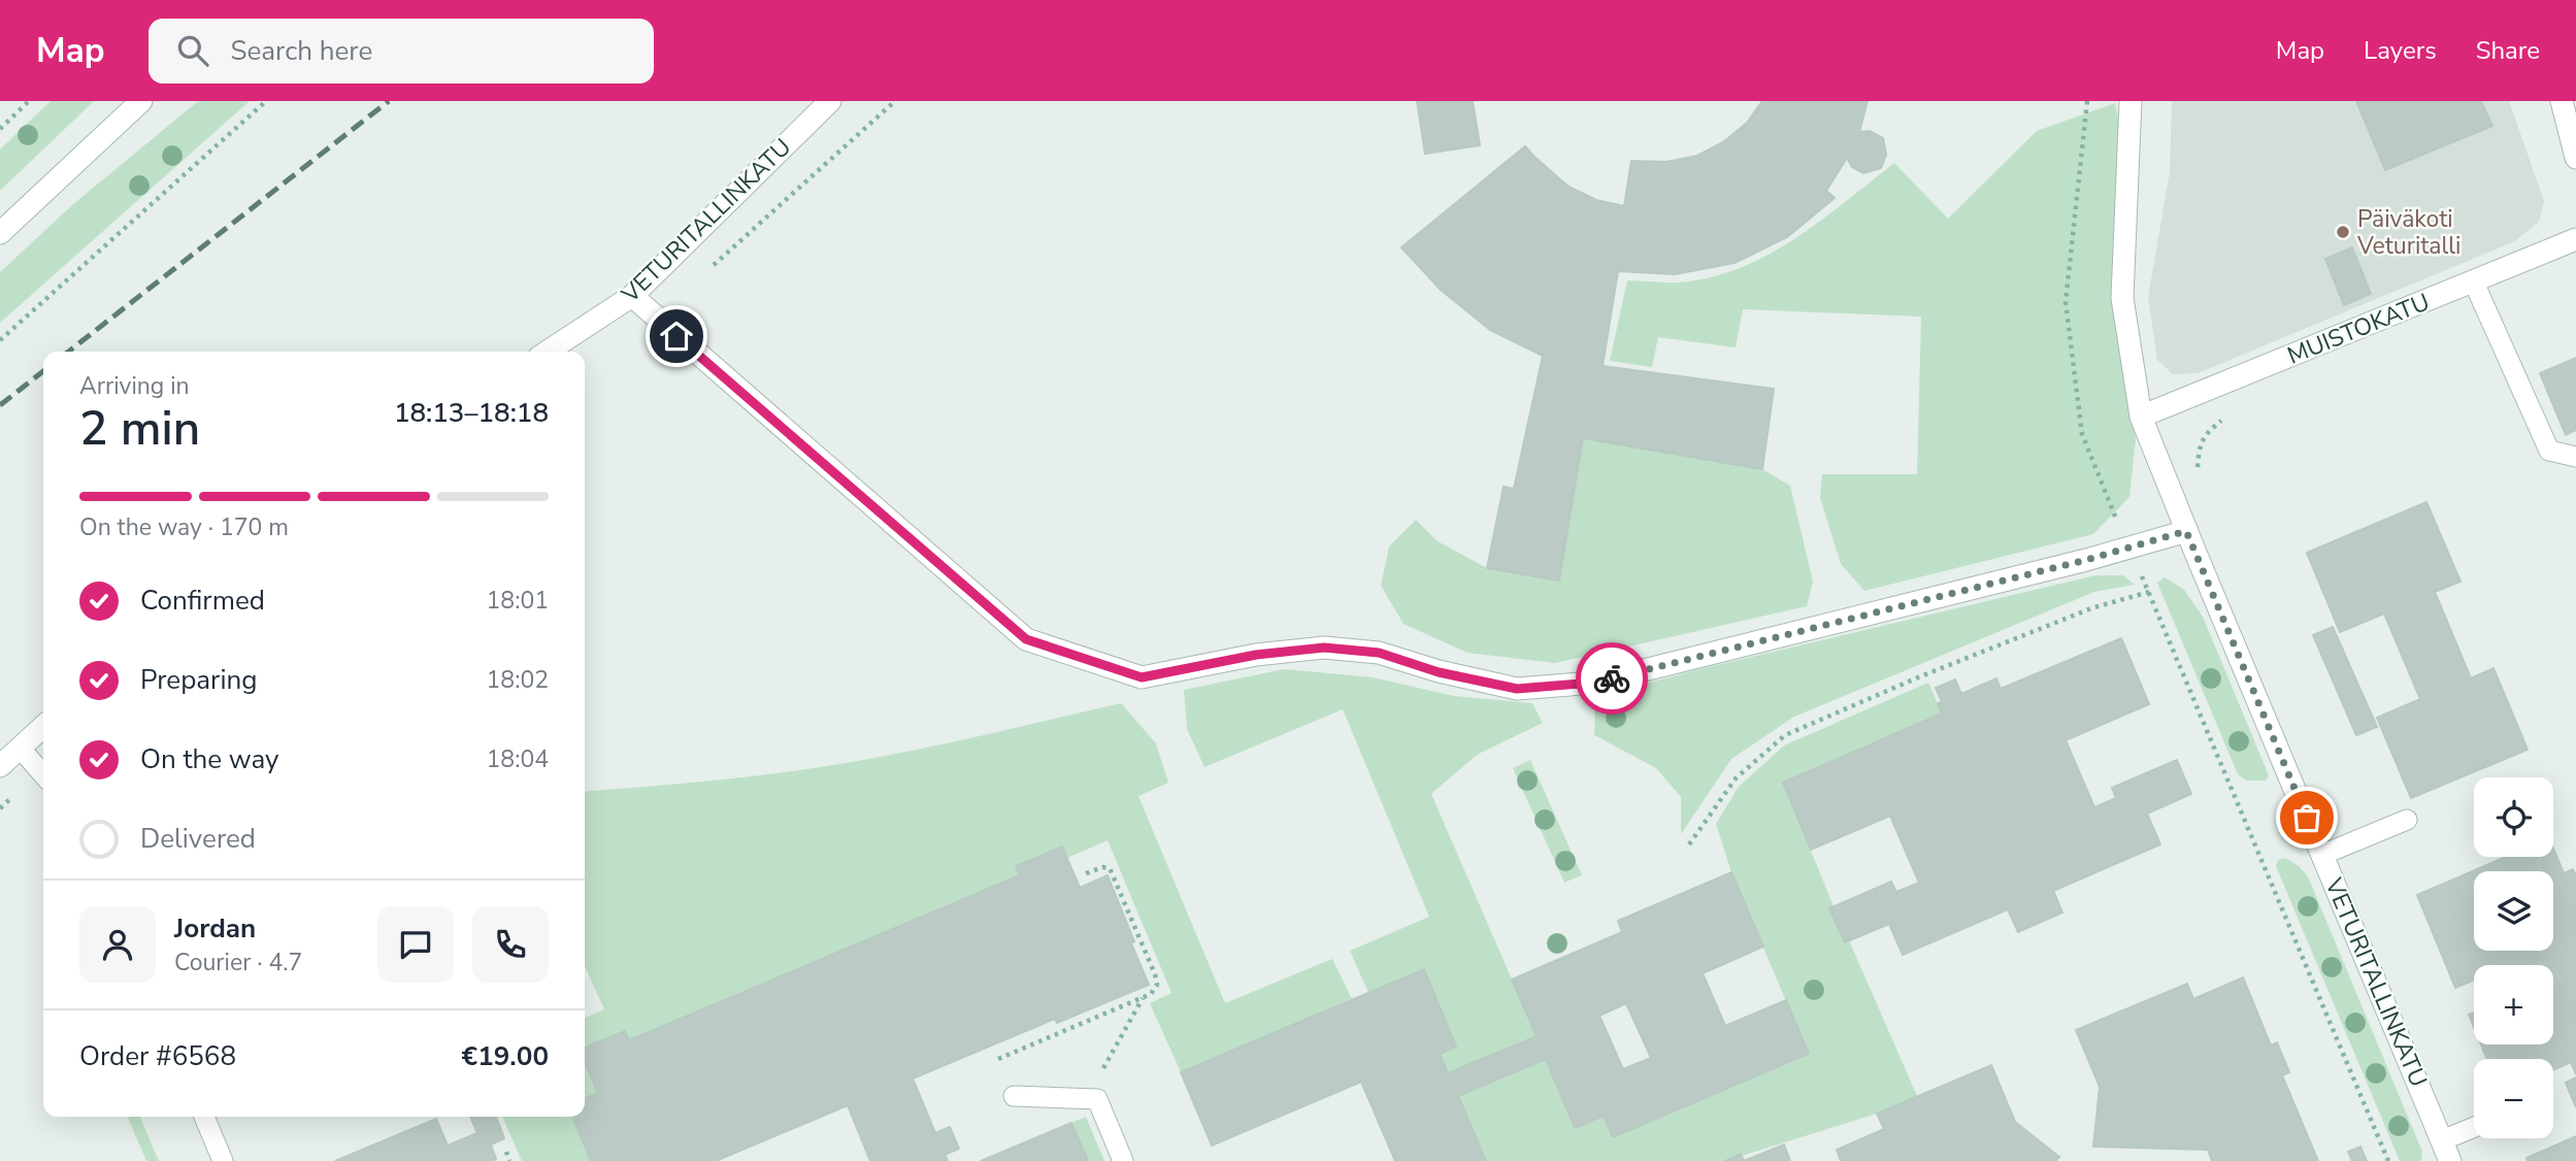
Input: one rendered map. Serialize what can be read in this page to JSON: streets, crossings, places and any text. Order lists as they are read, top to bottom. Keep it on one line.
{"streets":{"street":["VETURITALLINKATU","MUISTOKATU"]},"crossings":[["VETURITALLINKATU","MUISTOKATU"]],"places":["Päiväkoti Veturitalli"],"page":{"header":"Map","search":"Search here","nav":["Map","Layers","Share"],"heading":["2 min","Arriving in","18:13–18:18"],"panel":["Jordan","Courier · 4.7","Order #6568","€19.00"],"bar":"On the way · 170 m","list":[["Confirmed","18:01"],["Preparing","18:02"],["On the way","18:04"],"Delivered"],"map_buttons":["+","−"]}}
